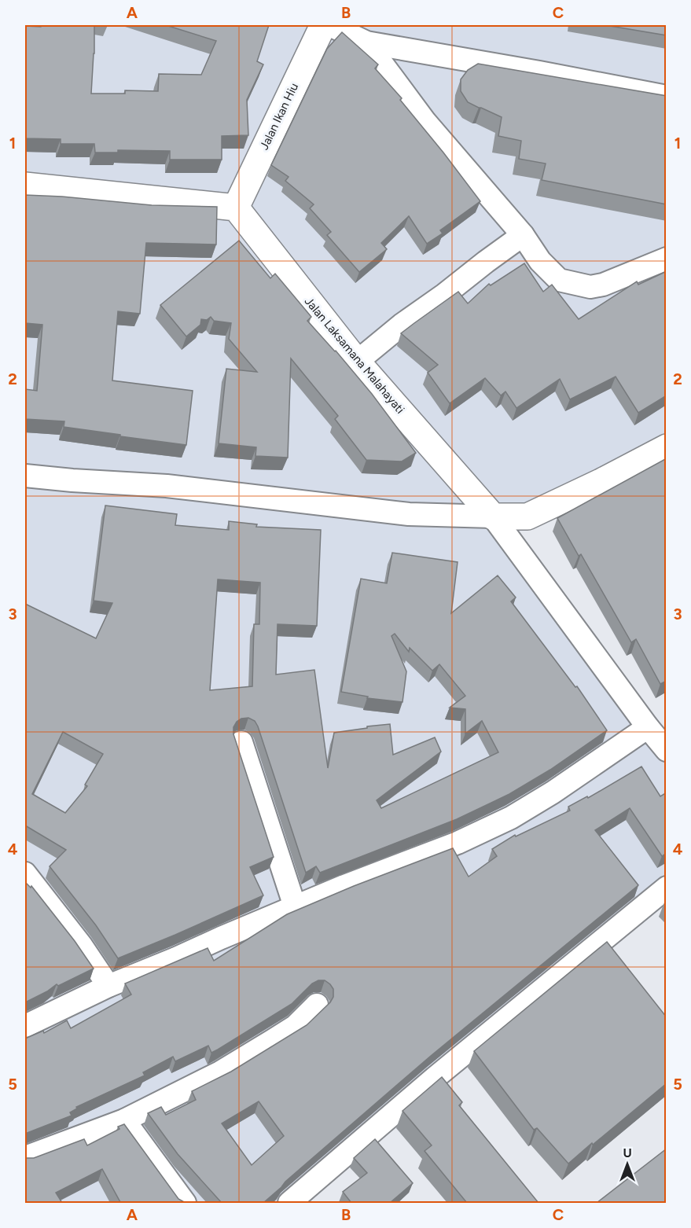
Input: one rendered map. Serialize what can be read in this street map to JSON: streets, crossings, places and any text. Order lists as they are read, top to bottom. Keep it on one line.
{"streets":{"main road":["Jalan Ikan Hiu","Jalan Laksamana Malahayati"]},"crossings":[["Jalan Ikan Hiu","Jalan Laksamana Malahayati"]],"north":"top","grid":{"columns":["A","B","C"],"rows":["1","2","3","4","5"]}}
